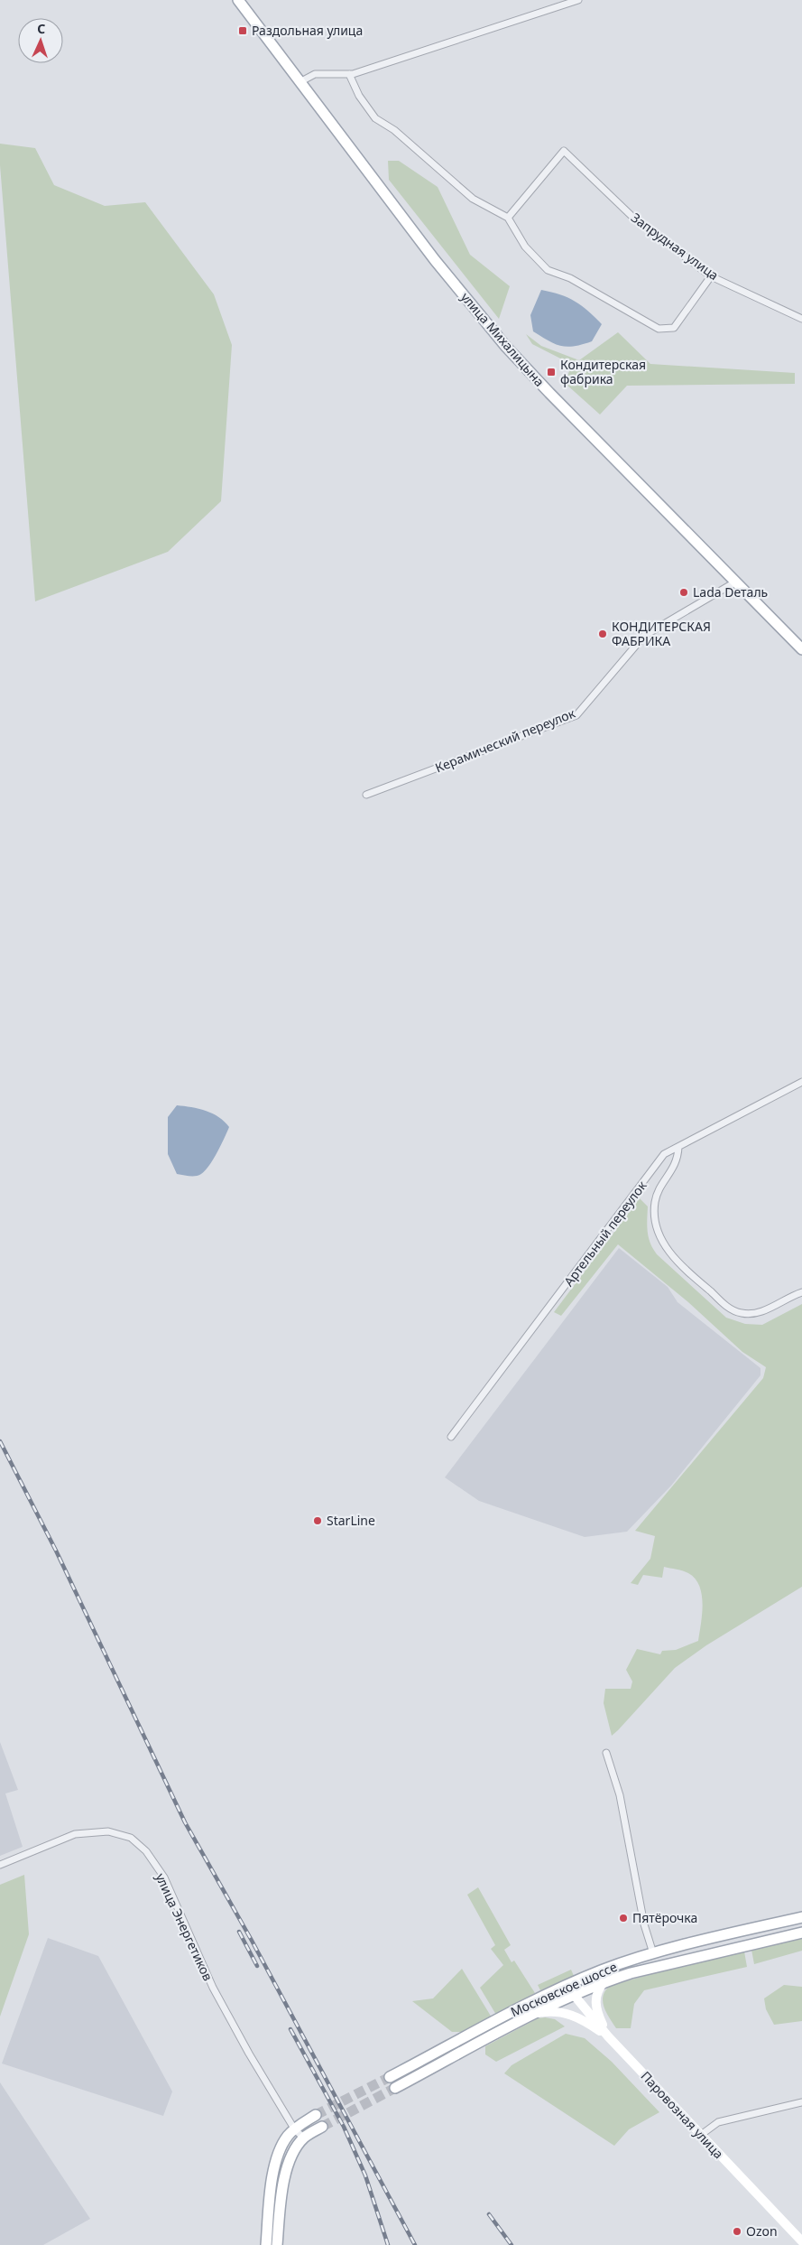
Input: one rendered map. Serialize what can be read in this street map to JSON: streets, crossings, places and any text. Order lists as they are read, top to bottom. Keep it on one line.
{"streets":{"main road":["улица Михалицына","Московское шоссе","Паровозная улица"],"street":["Запрудная улица","Керамический переулок","Артельный переулок","улица Энергетиков"]},"crossings":[["улица Михалицына","Керамический переулок"],["Московское шоссе","Паровозная улица"]],"places":{"transit":["Раздольная улица","Кондитерская фабрика"],"other":["Lada Dеталь","КОНДИТЕРСКАЯ ФАБРИКА","StarLine","Пятёрочка","Ozon"]},"north":"top"}
